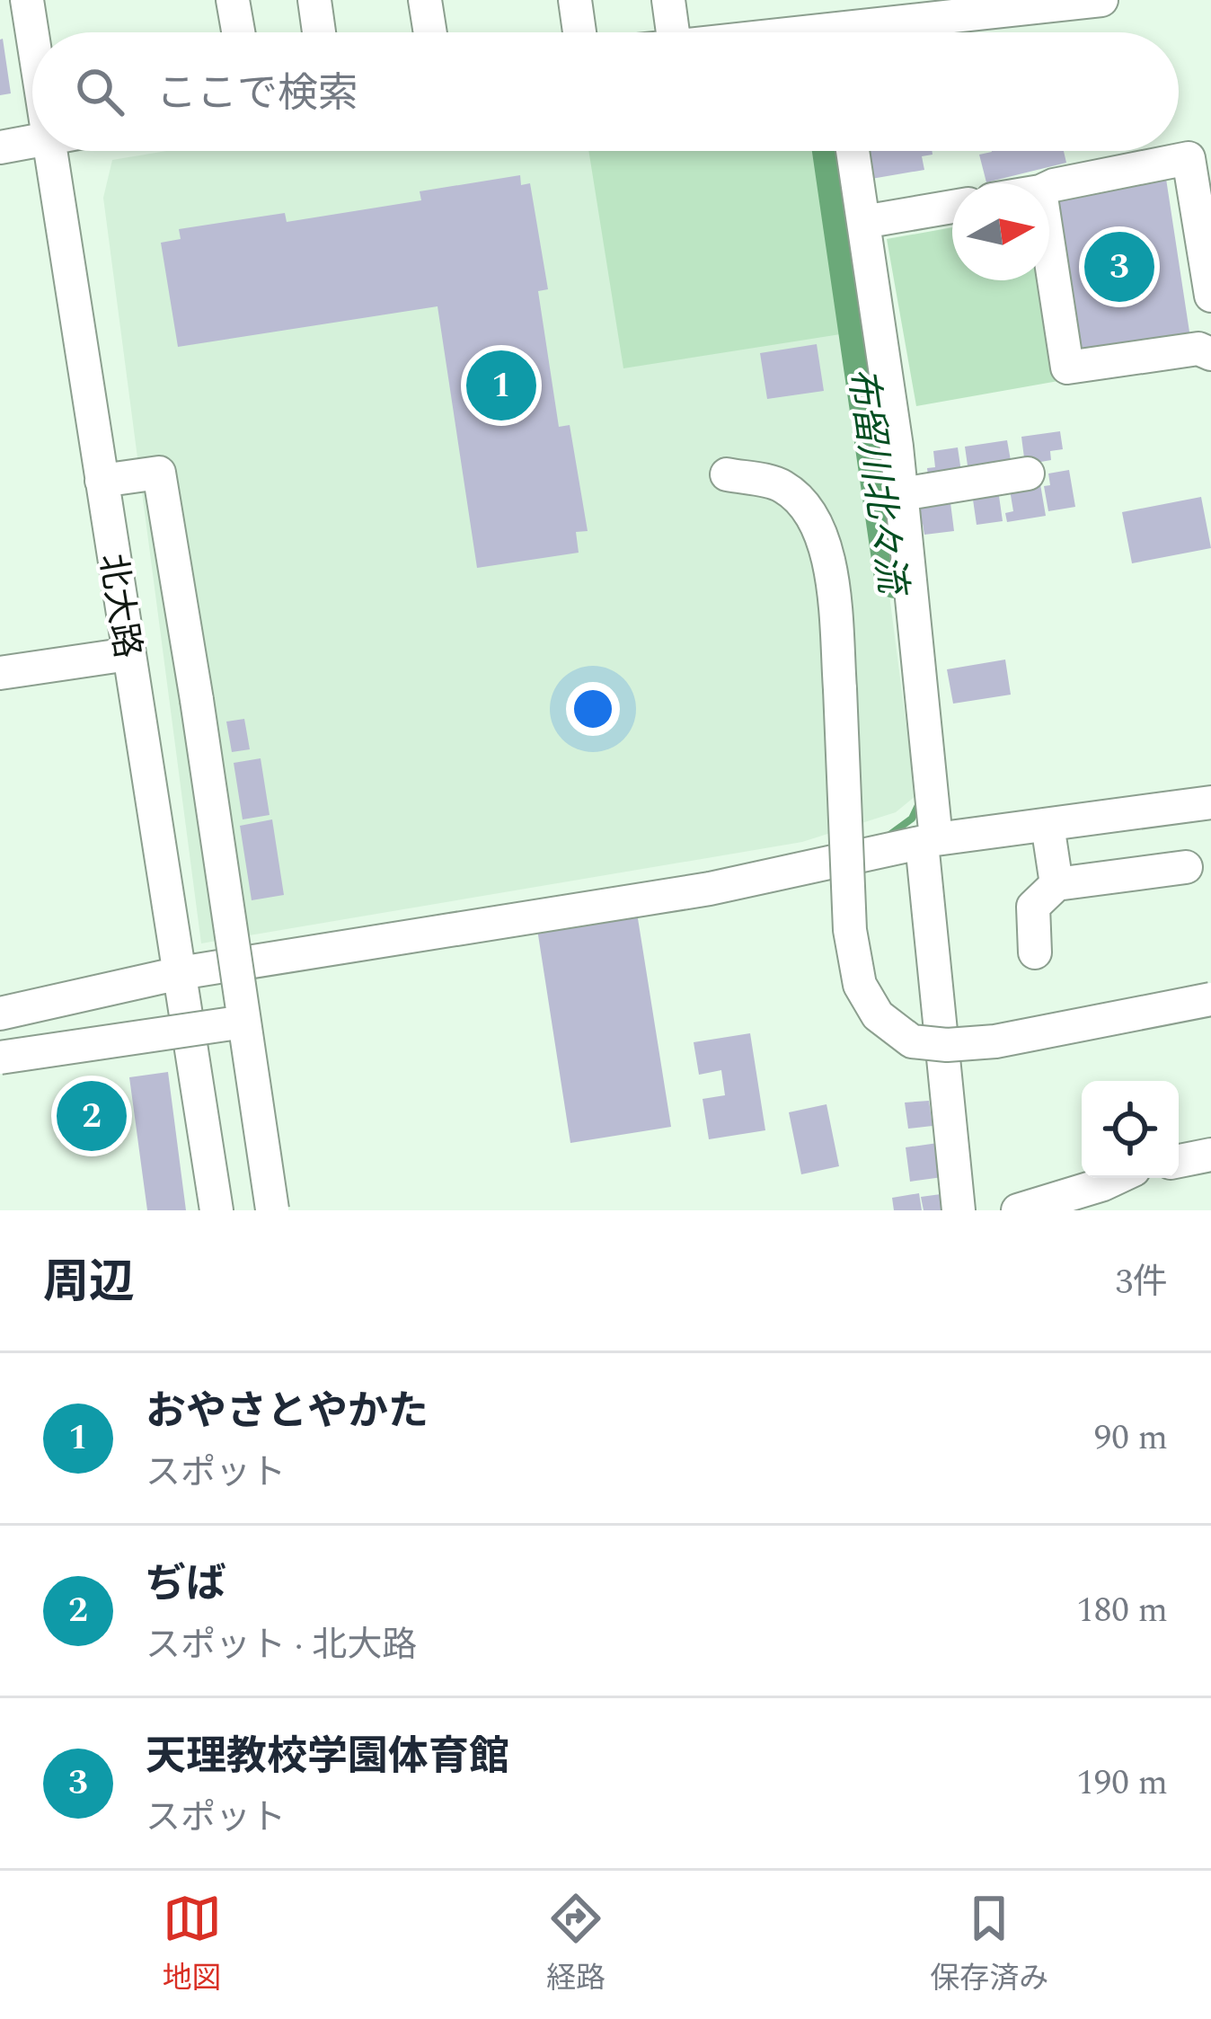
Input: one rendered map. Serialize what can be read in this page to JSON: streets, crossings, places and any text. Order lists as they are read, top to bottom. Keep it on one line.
{"streets":{"street":["北大路"]},"water":["布留川北々流"],"north":"right","page":{"search":"ここで検索","pins":["3","1","2"],"heading":["周辺","3件"],"list":[{"mark":"1","name":"おやさとやかた","note":"スポット","value":"90 m"},{"mark":"2","name":"ぢば","note":"スポット · 北大路","value":"180 m"},{"mark":"3","name":"天理教校学園体育館","note":"スポット","value":"190 m"}],"nav":["地図","経路","保存済み"]}}
